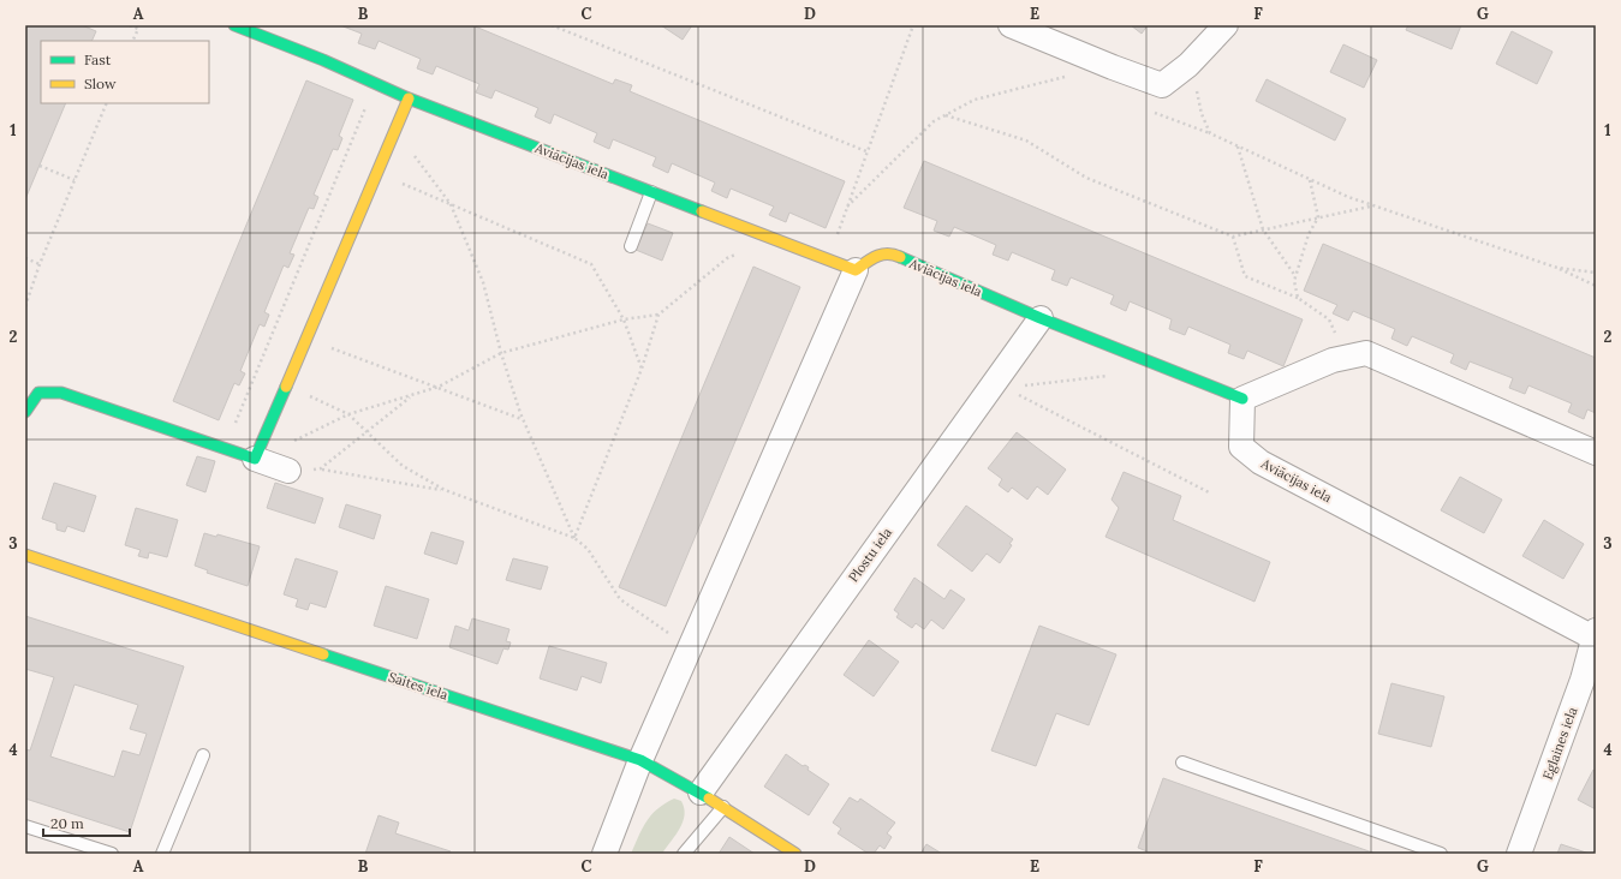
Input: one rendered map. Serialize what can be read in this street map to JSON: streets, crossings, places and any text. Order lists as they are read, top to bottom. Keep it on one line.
{"streets":{"street":["Aviācijas iela","Plostu iela","Saites iela","Eglaines iela"]},"crossings":[["Aviācijas iela","Plostu iela"],["Aviācijas iela","Eglaines iela"],["Plostu iela","Saites iela"]],"legend":["Fast","Slow"],"scale_bar":"20 m","grid":{"columns":["A","B","C","D","E","F","G"],"rows":["1","2","3","4"]}}
